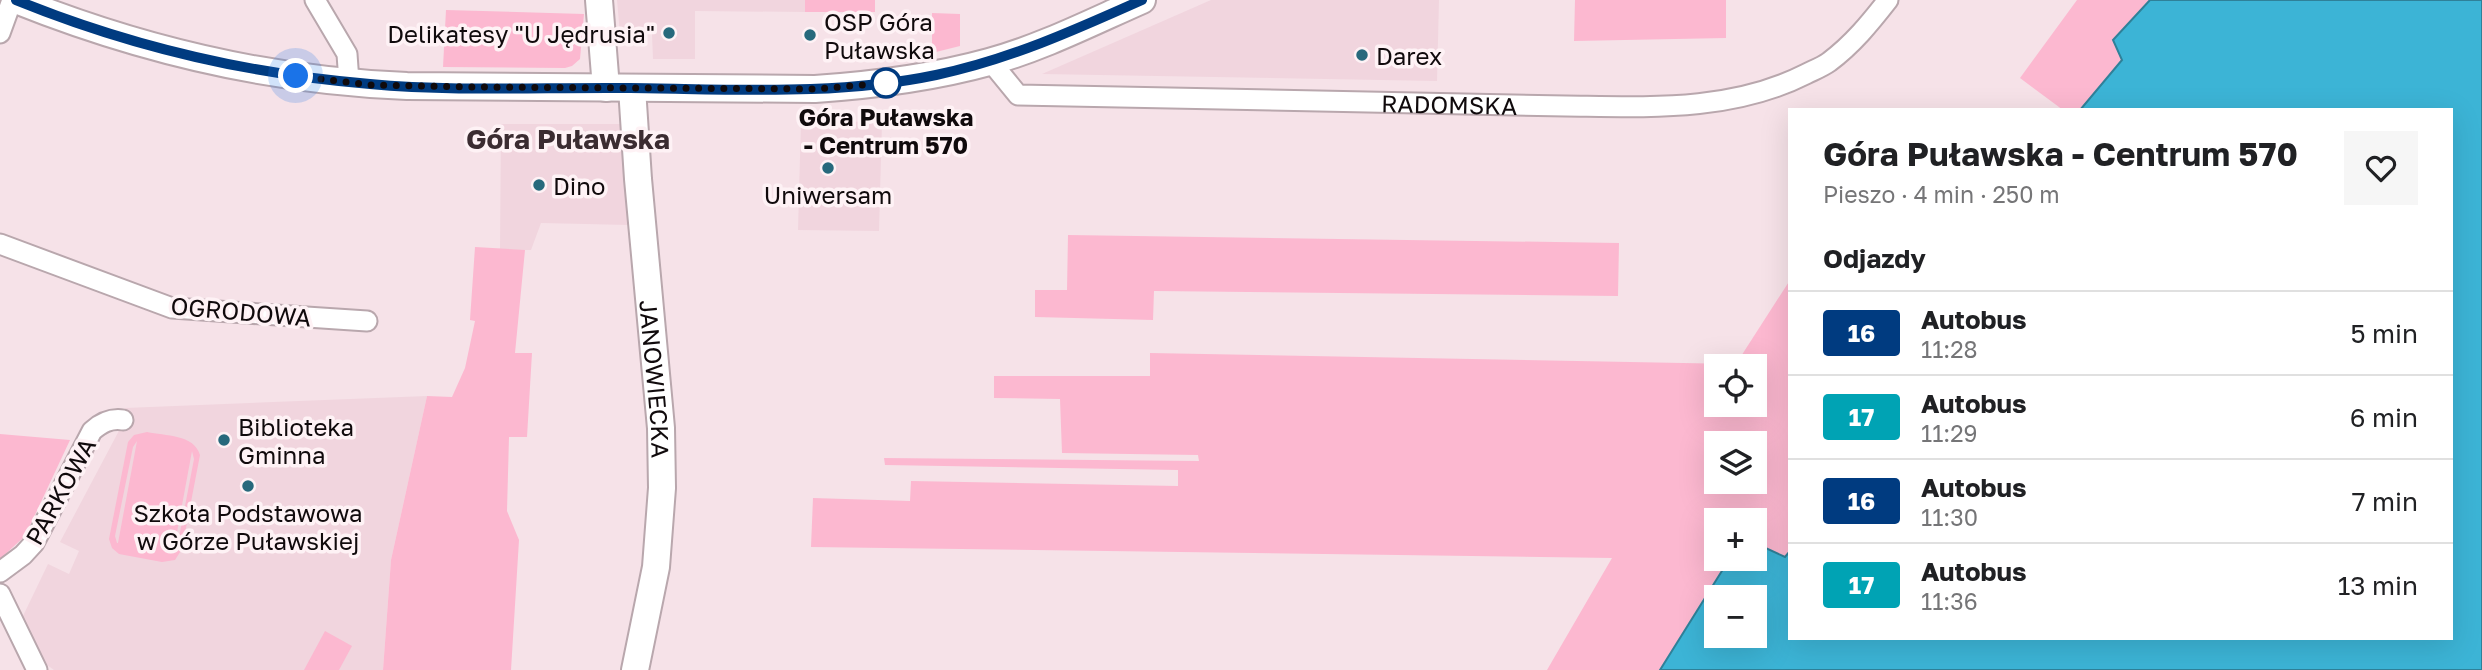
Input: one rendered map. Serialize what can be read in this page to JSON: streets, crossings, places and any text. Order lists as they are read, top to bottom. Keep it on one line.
{"streets":{"main road":["JANOWIECKA"],"street":["RADOMSKA","OGRODOWA","PARKOWA"]},"districts":["Góra Puławska"],"places":["Delikatesy \"U Jędrusia\"","OSP Góra Puławska","Darex","Góra Puławska - Centrum 570","Uniwersam","Dino","Biblioteka Gminna","Szkoła Podstawowa w Górze Puławskiej"],"lines":["bus line 16"],"page":{"heading":[["Góra Puławska - Centrum 570","Pieszo · 4 min · 250 m"],"Odjazdy"],"list":[{"mark":"16","name":"Autobus","note":"11:28","value":"5 min"},{"mark":"17","name":"Autobus","note":"11:29","value":"6 min"},{"mark":"16","name":"Autobus","note":"11:30","value":"7 min"},{"mark":"17","name":"Autobus","note":"11:36","value":"13 min"}],"map_buttons":["+","−"]}}
